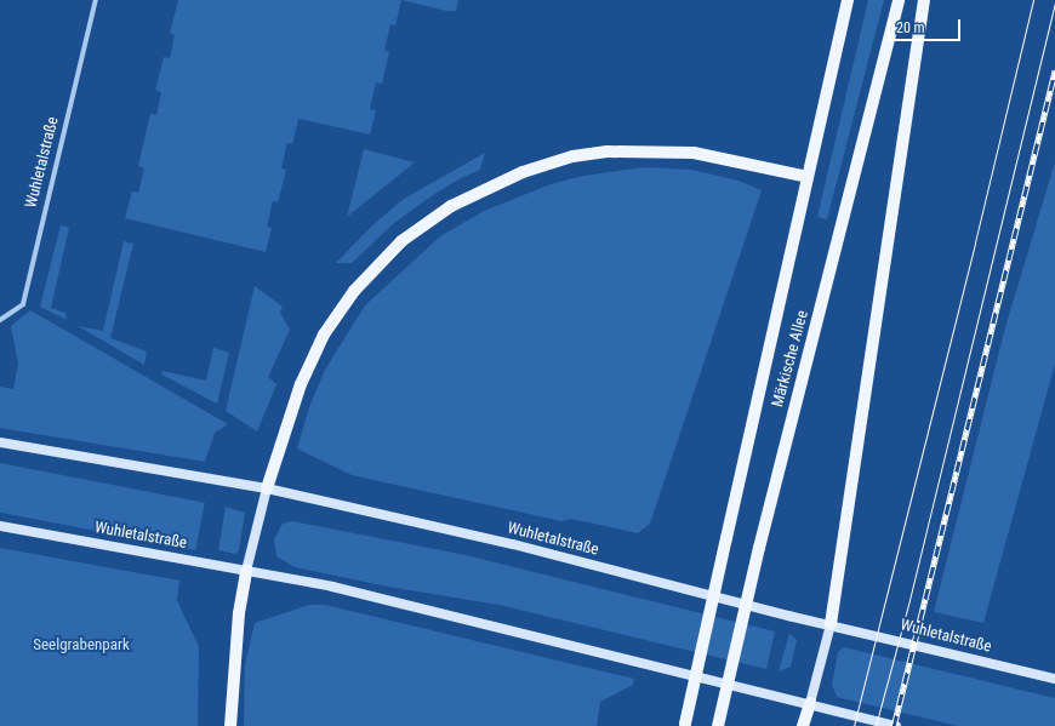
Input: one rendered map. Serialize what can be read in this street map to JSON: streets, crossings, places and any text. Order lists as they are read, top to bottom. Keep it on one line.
{"streets":{"main road":["Wuhletalstraße","Märkische Allee"]},"parks":["Seelgrabenpark"],"scale_bar":"20 m"}
